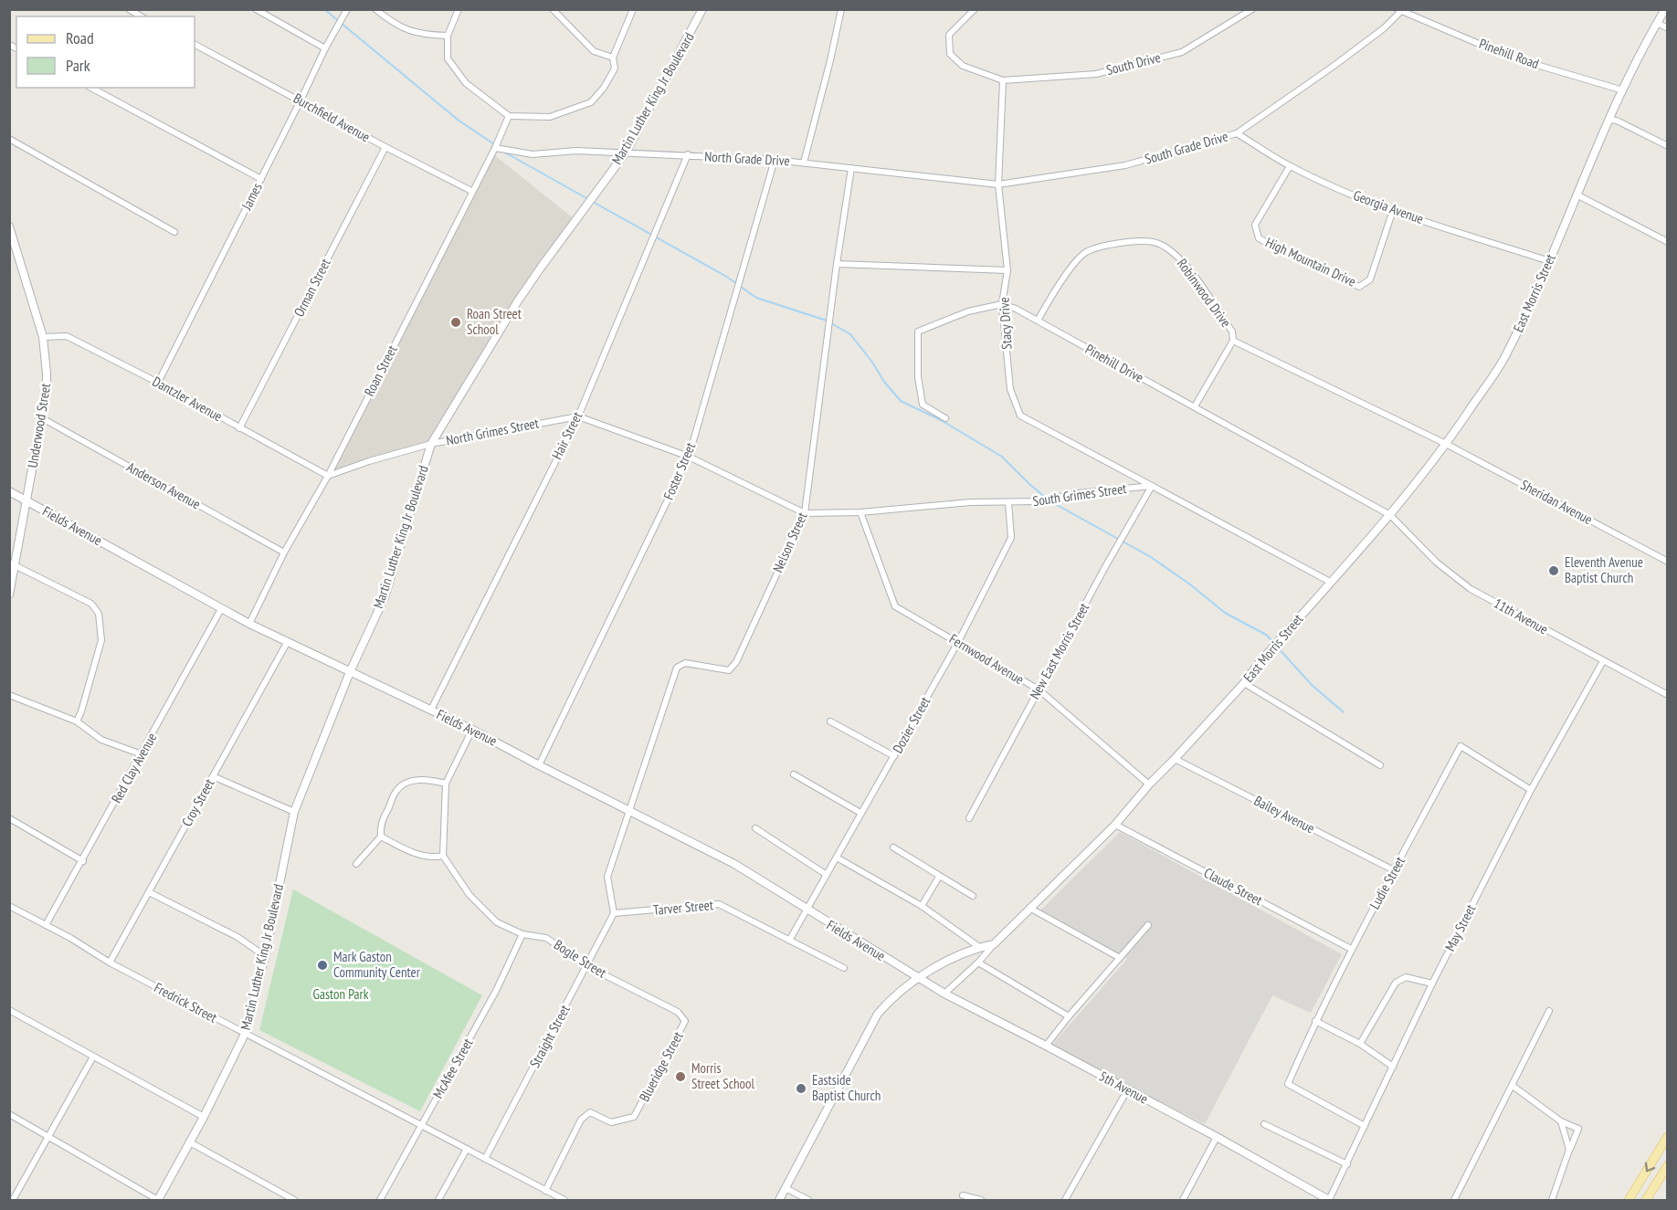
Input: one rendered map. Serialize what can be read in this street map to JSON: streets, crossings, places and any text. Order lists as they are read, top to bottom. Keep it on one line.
{"streets":{"street":["Pinehill Road","South Drive","Martin Luther King Jr Boulevard","Burchfield Avenue","South Grade Drive","North Grade Drive","James","Georgia Avenue","High Mountain Drive","Orman Street","Robinwood Drive","East Morris Street","Stacy Drive","Pinehill Drive","Roan Street","Dantzler Avenue","Underwood Street","North Grimes Street","Hair Street","Foster Street","Anderson Avenue","South Grimes Street","Sheridan Avenue","Fields Avenue","Nelson Street","11th Avenue","New East Morris Street","Fernwood Avenue","Dozier Street","Red Clay Avenue","Croy Street","Bailey Avenue","Ludie Street","Claude Street","Tarver Street","May Street","Bogle Street","Fredrick Street","Straight Street","Blueridge Street","McAfee Street","5th Avenue"]},"crossings":[["Pinehill Road","South Grade Drive"],["Pinehill Road","East Morris Street"],["South Drive","Stacy Drive"],["Martin Luther King Jr Boulevard","North Grade Drive"],["Martin Luther King Jr Boulevard","North Grimes Street"],["Martin Luther King Jr Boulevard","Fields Avenue"],["Martin Luther King Jr Boulevard","Fredrick Street"],["Burchfield Avenue","James"],["Burchfield Avenue","Orman Street"],["Burchfield Avenue","Roan Street"],["South Grade Drive","North Grade Drive"],["South Grade Drive","Georgia Avenue"],["South Grade Drive","Stacy Drive"],["North Grade Drive","Stacy Drive"],["North Grade Drive","Roan Street"],["North Grade Drive","Hair Street"],["North Grade Drive","Foster Street"],["North Grade Drive","Nelson Street"],["James","Dantzler Avenue"],["Georgia Avenue","High Mountain Drive"],["Georgia Avenue","East Morris Street"],["Orman Street","Dantzler Avenue"],["Robinwood Drive","East Morris Street"],["Robinwood Drive","Pinehill Drive"],["Robinwood Drive","Sheridan Avenue"],["East Morris Street","Pinehill Drive"],["East Morris Street","Sheridan Avenue"],["East Morris Street","11th Avenue"],["East Morris Street","Fernwood Avenue"],["East Morris Street","Bailey Avenue"],["East Morris Street","Claude Street"],["Stacy Drive","Pinehill Drive"],["Stacy Drive","South Grimes Street"],["Stacy Drive","New East Morris Street"],["Pinehill Drive","11th Avenue"],["Roan Street","Dantzler Avenue"],["Roan Street","North Grimes Street"],["Roan Street","Anderson Avenue"],["Roan Street","Fields Avenue"],["Dantzler Avenue","Underwood Street"],["Dantzler Avenue","North Grimes Street"],["Underwood Street","Anderson Avenue"],["Underwood Street","Fields Avenue"],["North Grimes Street","Hair Street"],["Hair Street","Fields Avenue"],["Foster Street","Fields Avenue"],["South Grimes Street","Nelson Street"],["South Grimes Street","New East Morris Street"],["South Grimes Street","Fernwood Avenue"],["South Grimes Street","Dozier Street"],["Fields Avenue","Nelson Street"],["Fields Avenue","Dozier Street"],["Fields Avenue","Red Clay Avenue"],["Fields Avenue","Croy Street"],["Fields Avenue","5th Avenue"],["11th Avenue","May Street"],["New East Morris Street","Fernwood Avenue"],["Fernwood Avenue","Dozier Street"],["Dozier Street","Tarver Street"],["Red Clay Avenue","Fredrick Street"],["Croy Street","Fredrick Street"],["Bailey Avenue","Ludie Street"],["Ludie Street","Claude Street"],["Ludie Street","May Street"],["Tarver Street","Straight Street"],["May Street","5th Avenue"],["Bogle Street","Straight Street"],["Bogle Street","Blueridge Street"],["Bogle Street","McAfee Street"],["Fredrick Street","Straight Street"],["Fredrick Street","Blueridge Street"],["Fredrick Street","McAfee Street"]],"parks":["Gaston Park"],"places":["Roan Street School","Eleventh Avenue Baptist Church","Mark Gaston Community Center","Morris Street School","Eastside Baptist Church"],"legend":["Road","Park"]}
